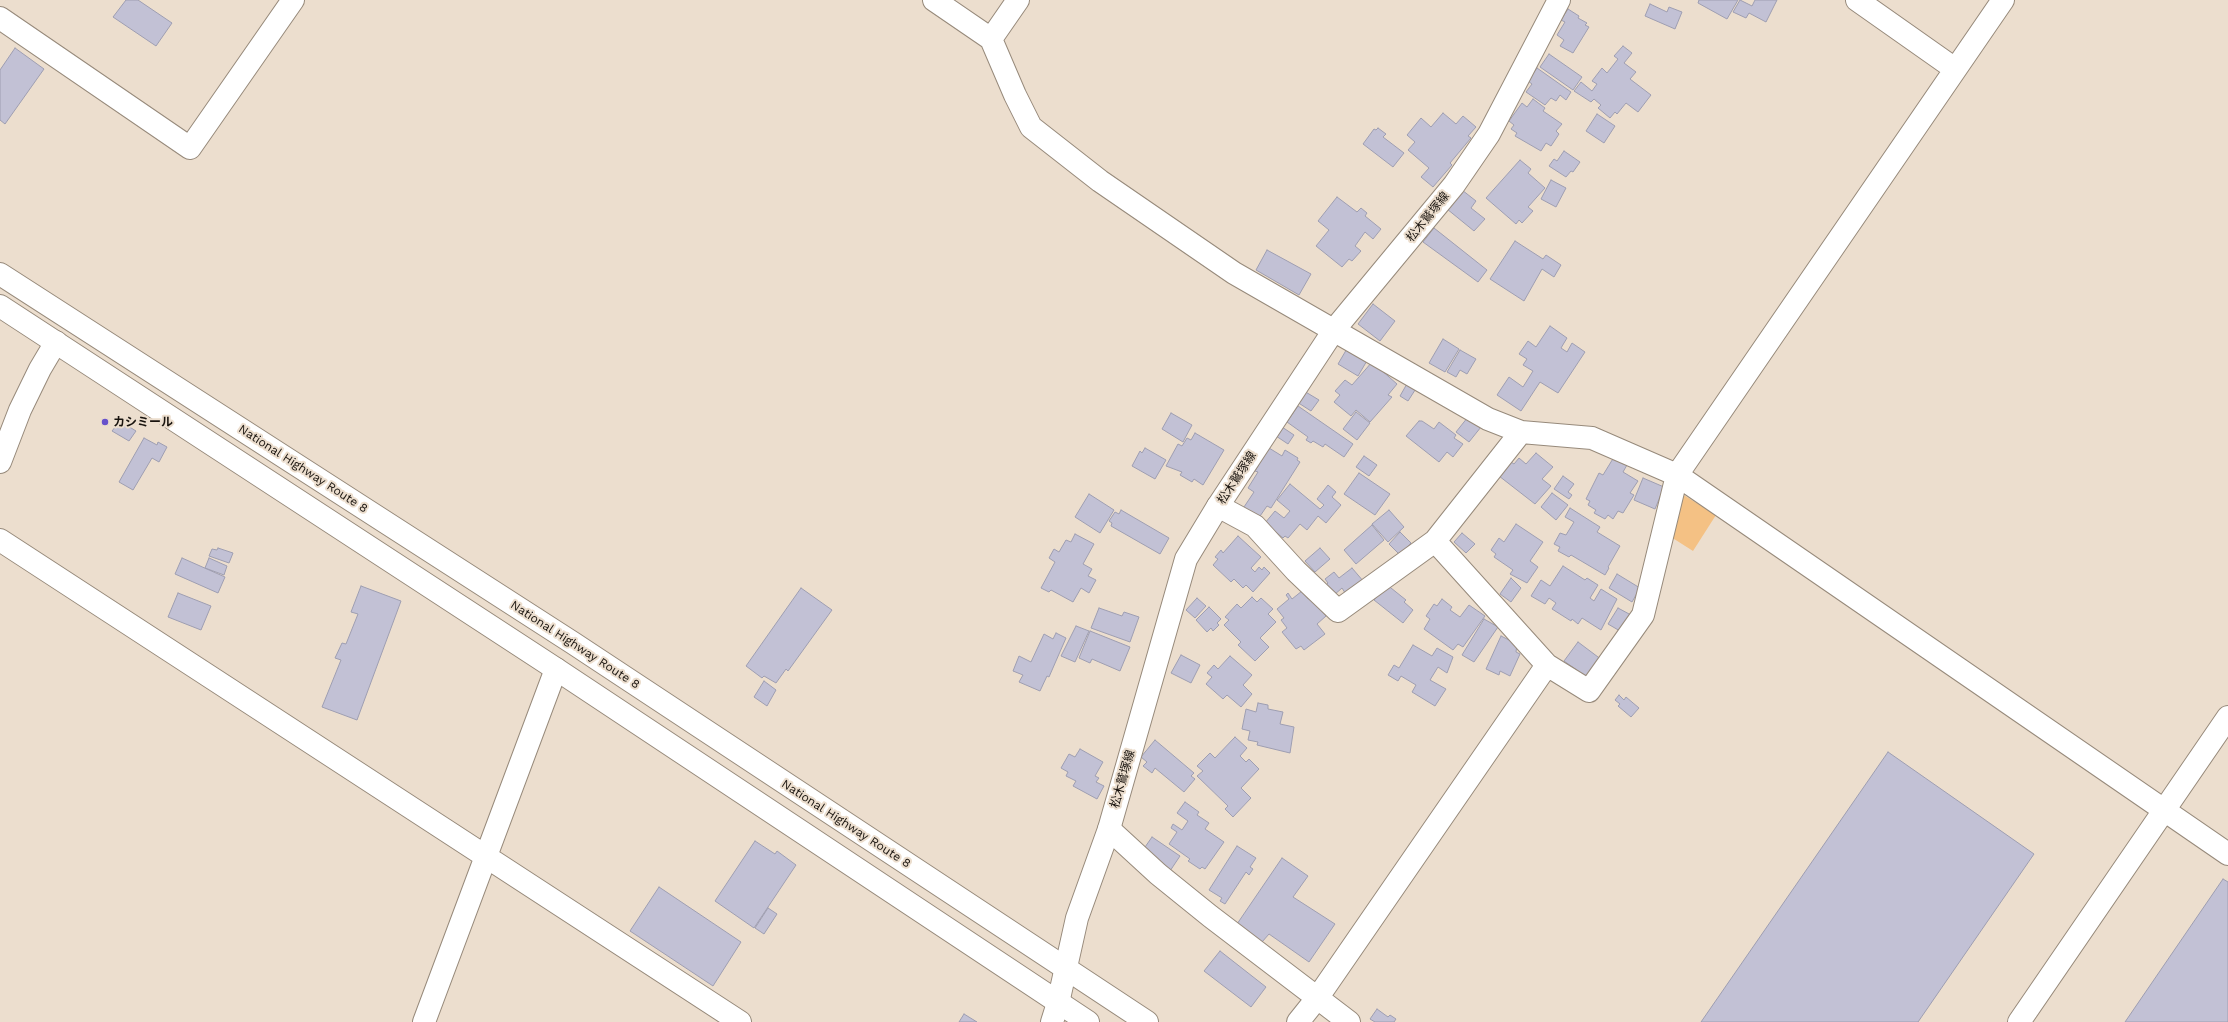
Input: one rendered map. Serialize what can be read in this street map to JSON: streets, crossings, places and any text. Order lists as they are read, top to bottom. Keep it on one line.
{"streets":{"main road":["松木鷲塚線","National Highway Route 8"]},"crossings":[["松木鷲塚線","National Highway Route 8"]],"places":["カシミール"]}
